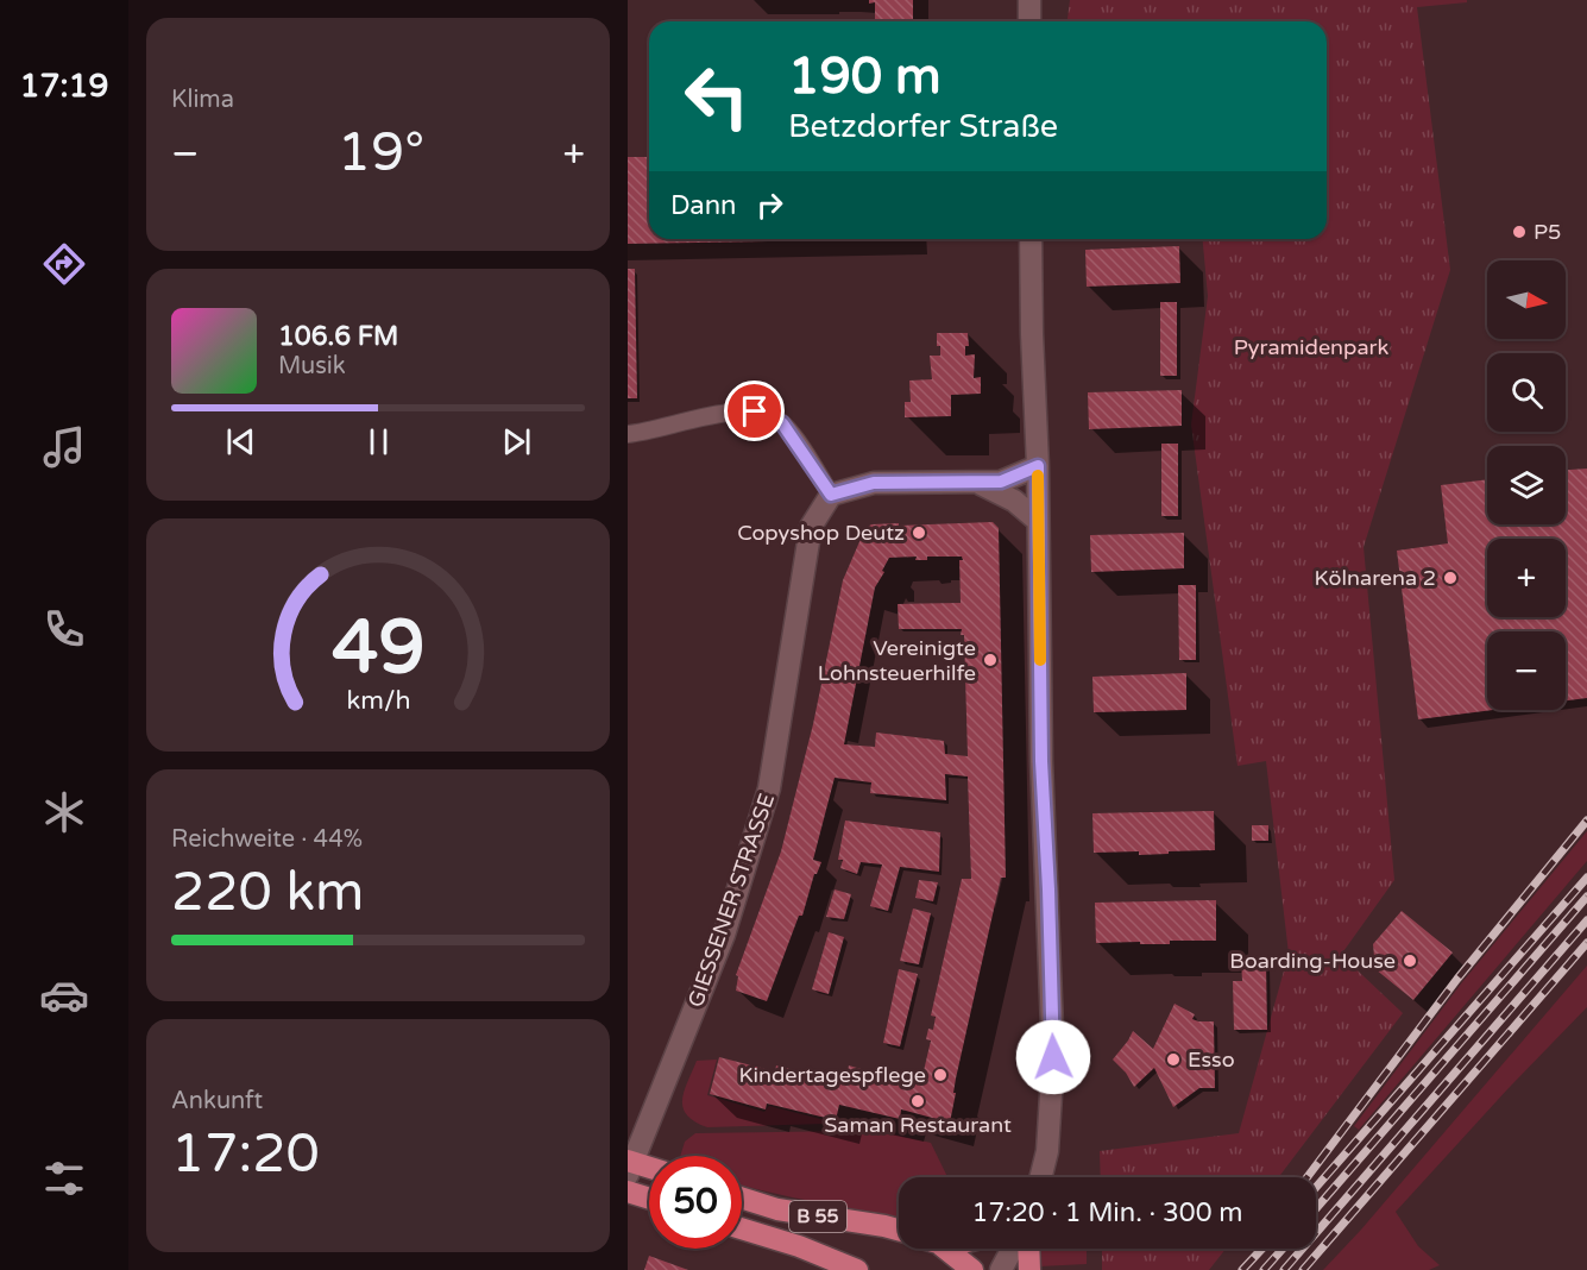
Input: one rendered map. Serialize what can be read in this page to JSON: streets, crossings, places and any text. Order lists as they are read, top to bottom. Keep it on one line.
{"streets":{"main road":["GIESSENER STRASSE","B 55"]},"parks":["Pyramidenpark"],"places":["P5","Copyshop Deutz","Kölnarena 2","Vereinigte Lohnsteuerhilfe","Boarding-House","Esso","Kindertagespflege","Saman Restaurant"],"north":"right","page":{"tabs":"17:19","tile":["Klima",["Reichweite · 44%","220 km"],["Ankunft","17:20"]],"turn":["190 m","Betzdorfer Straße"],"heat":["−","19°","+"],"then":"Dann","map_buttons":["+","−"],"song":["106.6 FM","Musik"],"limit":"50","trip":"17:20 · 1 Min. · 300 m","gauge":["49","km/h"]}}
